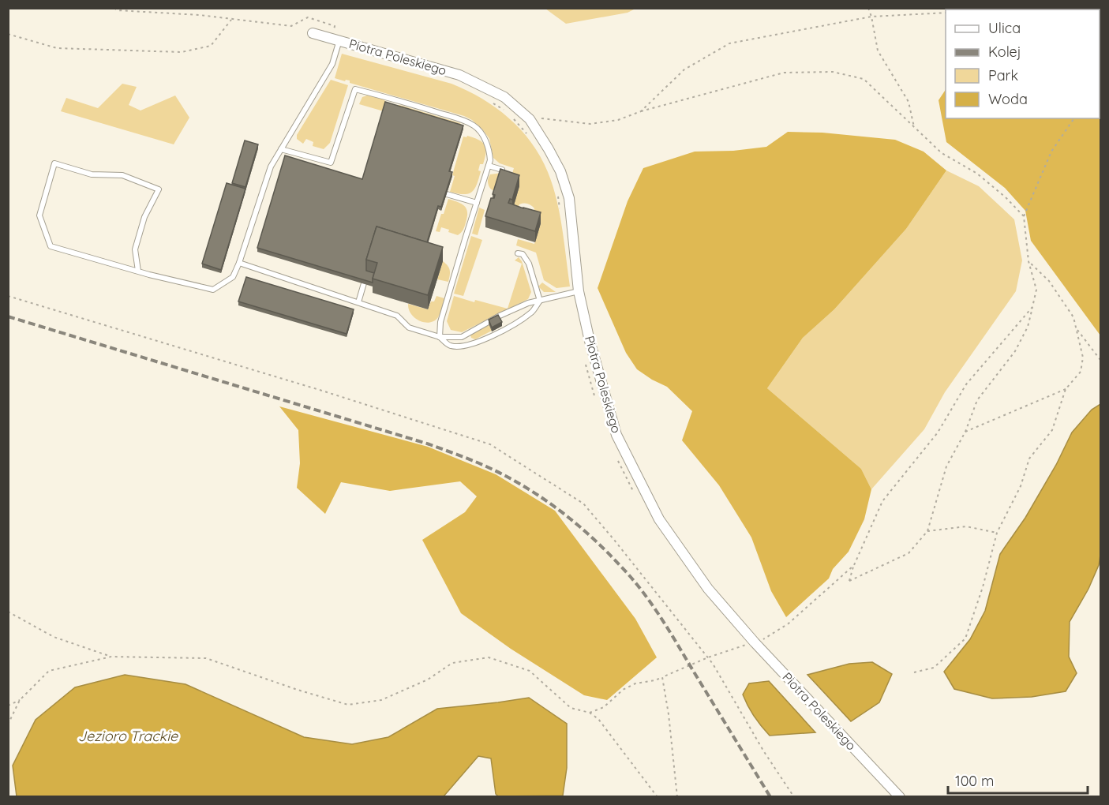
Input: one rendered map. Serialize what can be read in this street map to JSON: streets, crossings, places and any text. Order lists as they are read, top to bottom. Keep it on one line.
{"streets":{"street":["Piotra Poleskiego"]},"water":["Jezioro Trackie"],"legend":["Ulica","Kolej","Park","Woda"],"scale_bar":"100 m"}
